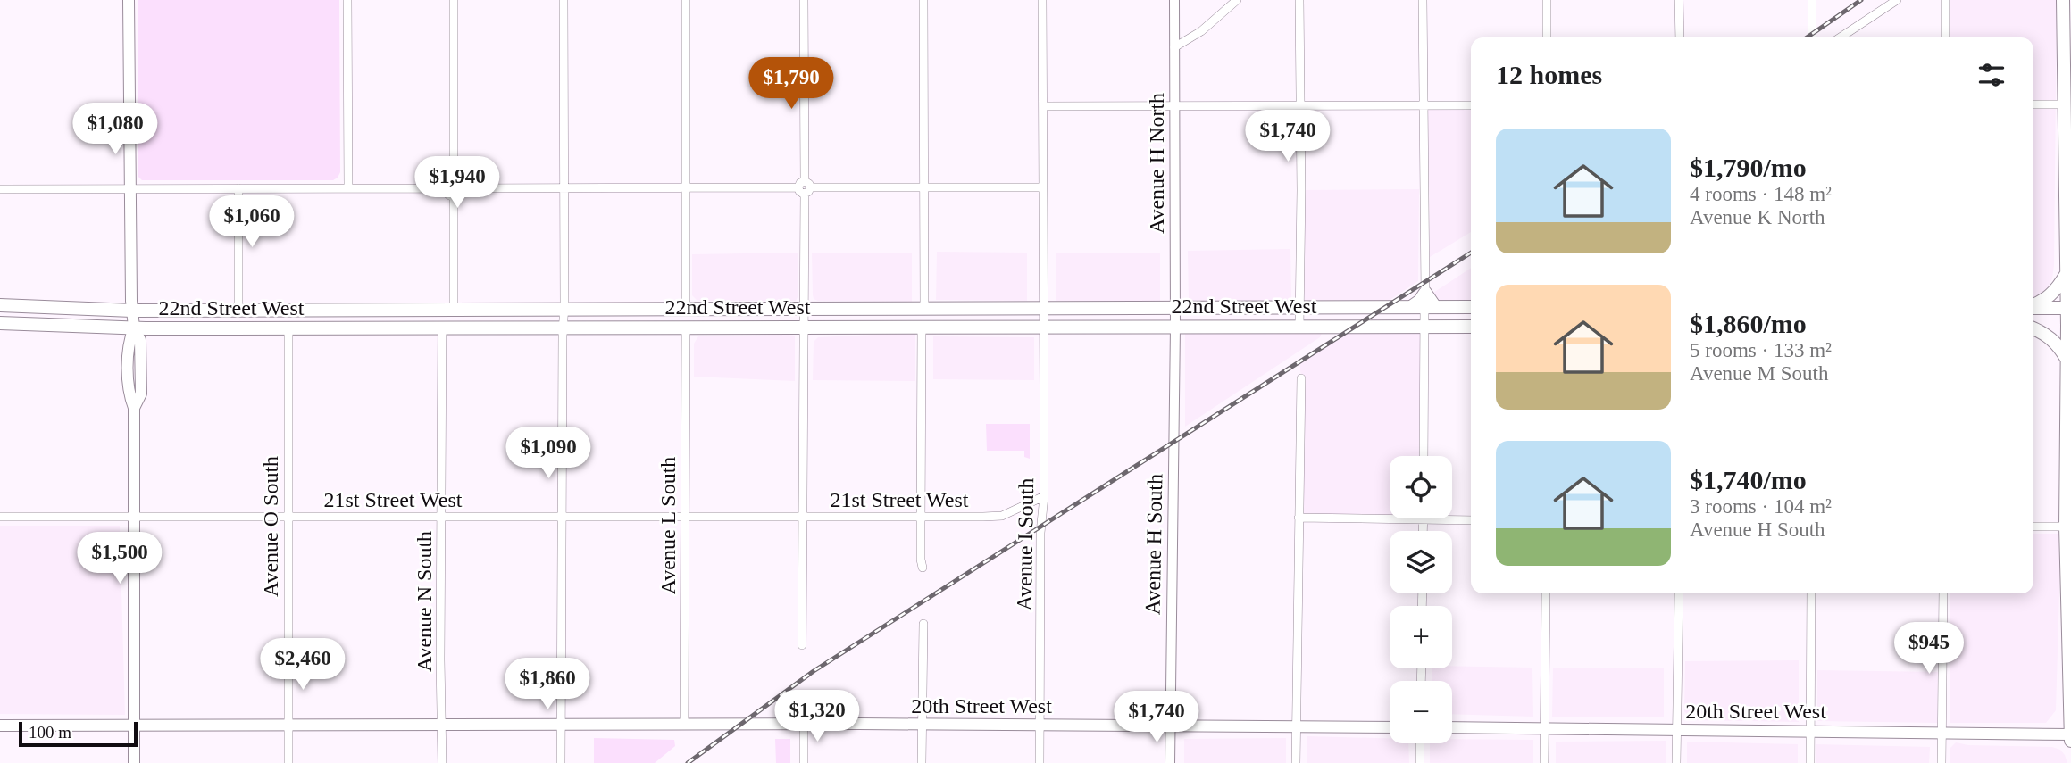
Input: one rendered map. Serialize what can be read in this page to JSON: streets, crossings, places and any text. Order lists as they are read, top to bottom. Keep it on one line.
{"streets":{"main road":["22nd Street West","20th Street West"],"street":["Avenue H North","21st Street West","Avenue L South","Avenue O South","Avenue I South","Avenue H South","Avenue N South"]},"crossings":[["Avenue H North","22nd Street West"],["Avenue H North","Avenue H South"],["22nd Street West","Avenue L South"],["22nd Street West","Avenue O South"],["22nd Street West","Avenue I South"],["22nd Street West","Avenue H South"],["22nd Street West","Avenue N South"],["21st Street West","Avenue L South"],["21st Street West","Avenue O South"],["21st Street West","Avenue I South"],["21st Street West","Avenue N South"],["Avenue L South","20th Street West"],["Avenue O South","20th Street West"],["Avenue I South","20th Street West"],["Avenue H South","20th Street West"],["Avenue N South","20th Street West"]],"scale_bar":"100 m","page":{"heading":"12 homes","price":["$1,790","$1,080","$1,740","$1,940","$1,060","$1,090","$1,500","$945","$2,460","$1,860","$1,320","$1,740"],"list":[{"name":"$1,790/mo","note":"4 rooms · 148 m² · Avenue K North"},{"name":"$1,860/mo","note":"5 rooms · 133 m² · Avenue M South"},{"name":"$1,740/mo","note":"3 rooms · 104 m² · Avenue H South"}],"map_buttons":["+","−"],"scale":"100 m"}}
